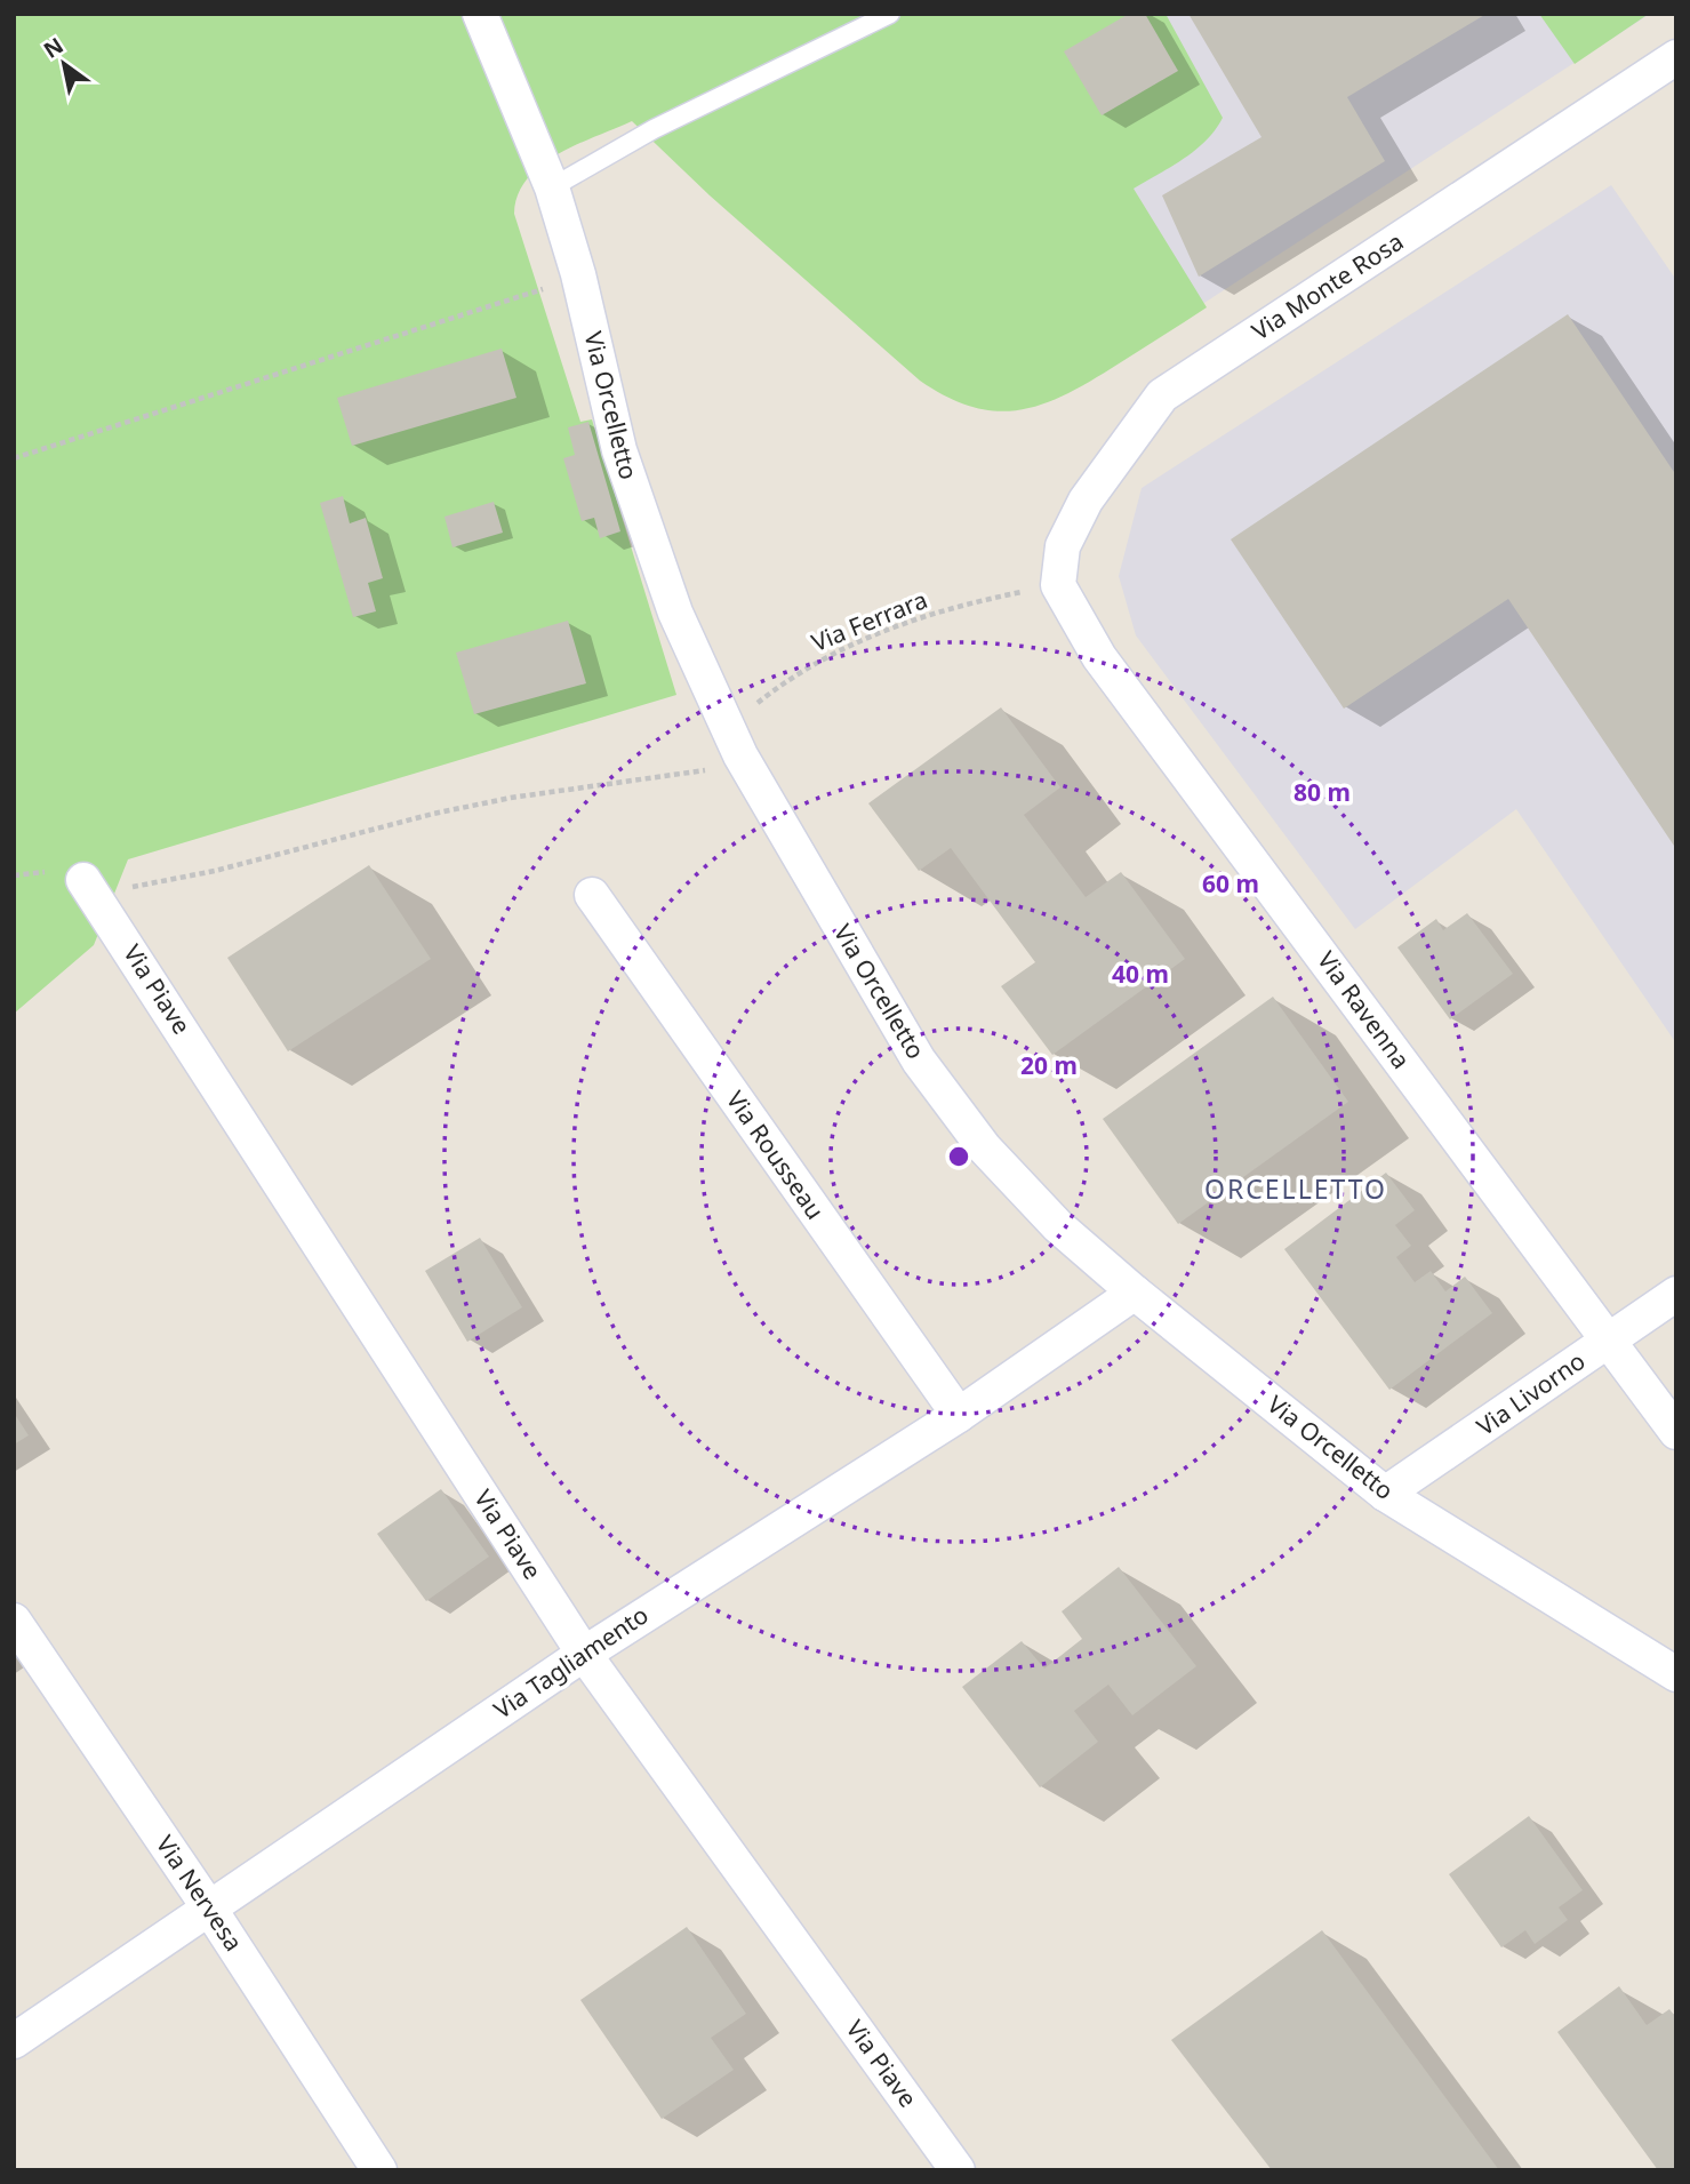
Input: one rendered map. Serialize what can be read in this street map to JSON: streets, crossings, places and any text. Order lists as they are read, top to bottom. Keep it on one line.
{"streets":{"street":["Via Monte Rosa","Via Orcelletto","Via Piave","Via Ravenna","Via Rousseau","Via Livorno","Via Tagliamento","Via Nervesa"],"path":["Via Ferrara"]},"crossings":[["Via Monte Rosa","Via Ferrara"],["Via Monte Rosa","Via Ravenna"],["Via Orcelletto","Via Ferrara"],["Via Orcelletto","Via Livorno"],["Via Orcelletto","Via Tagliamento"],["Via Ferrara","Via Ravenna"],["Via Piave","Via Tagliamento"],["Via Ravenna","Via Livorno"],["Via Rousseau","Via Tagliamento"],["Via Tagliamento","Via Nervesa"]],"districts":["ORCELLETTO"],"north":"top left","rings":["80 m","60 m","40 m","20 m"]}
